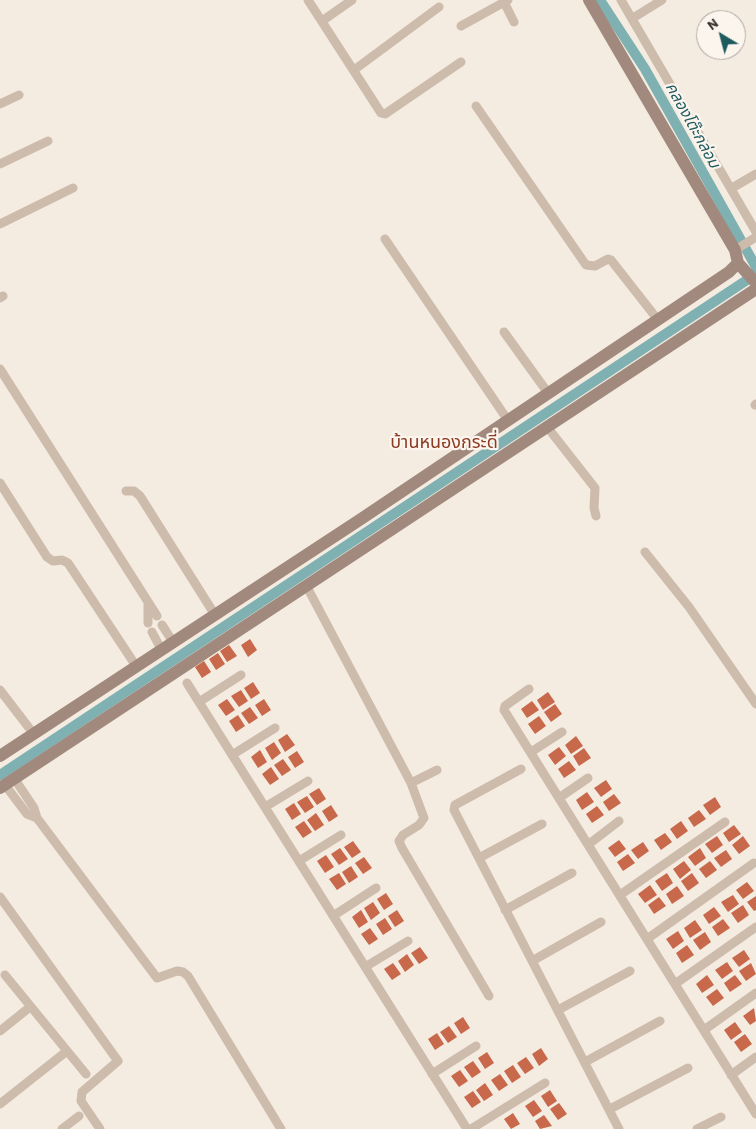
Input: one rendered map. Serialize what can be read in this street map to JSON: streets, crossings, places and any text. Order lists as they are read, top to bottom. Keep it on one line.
{"districts":["บ้านหนองกระดี่"],"water":["คลองโต๊ะกล่อม"],"north":"top left"}
